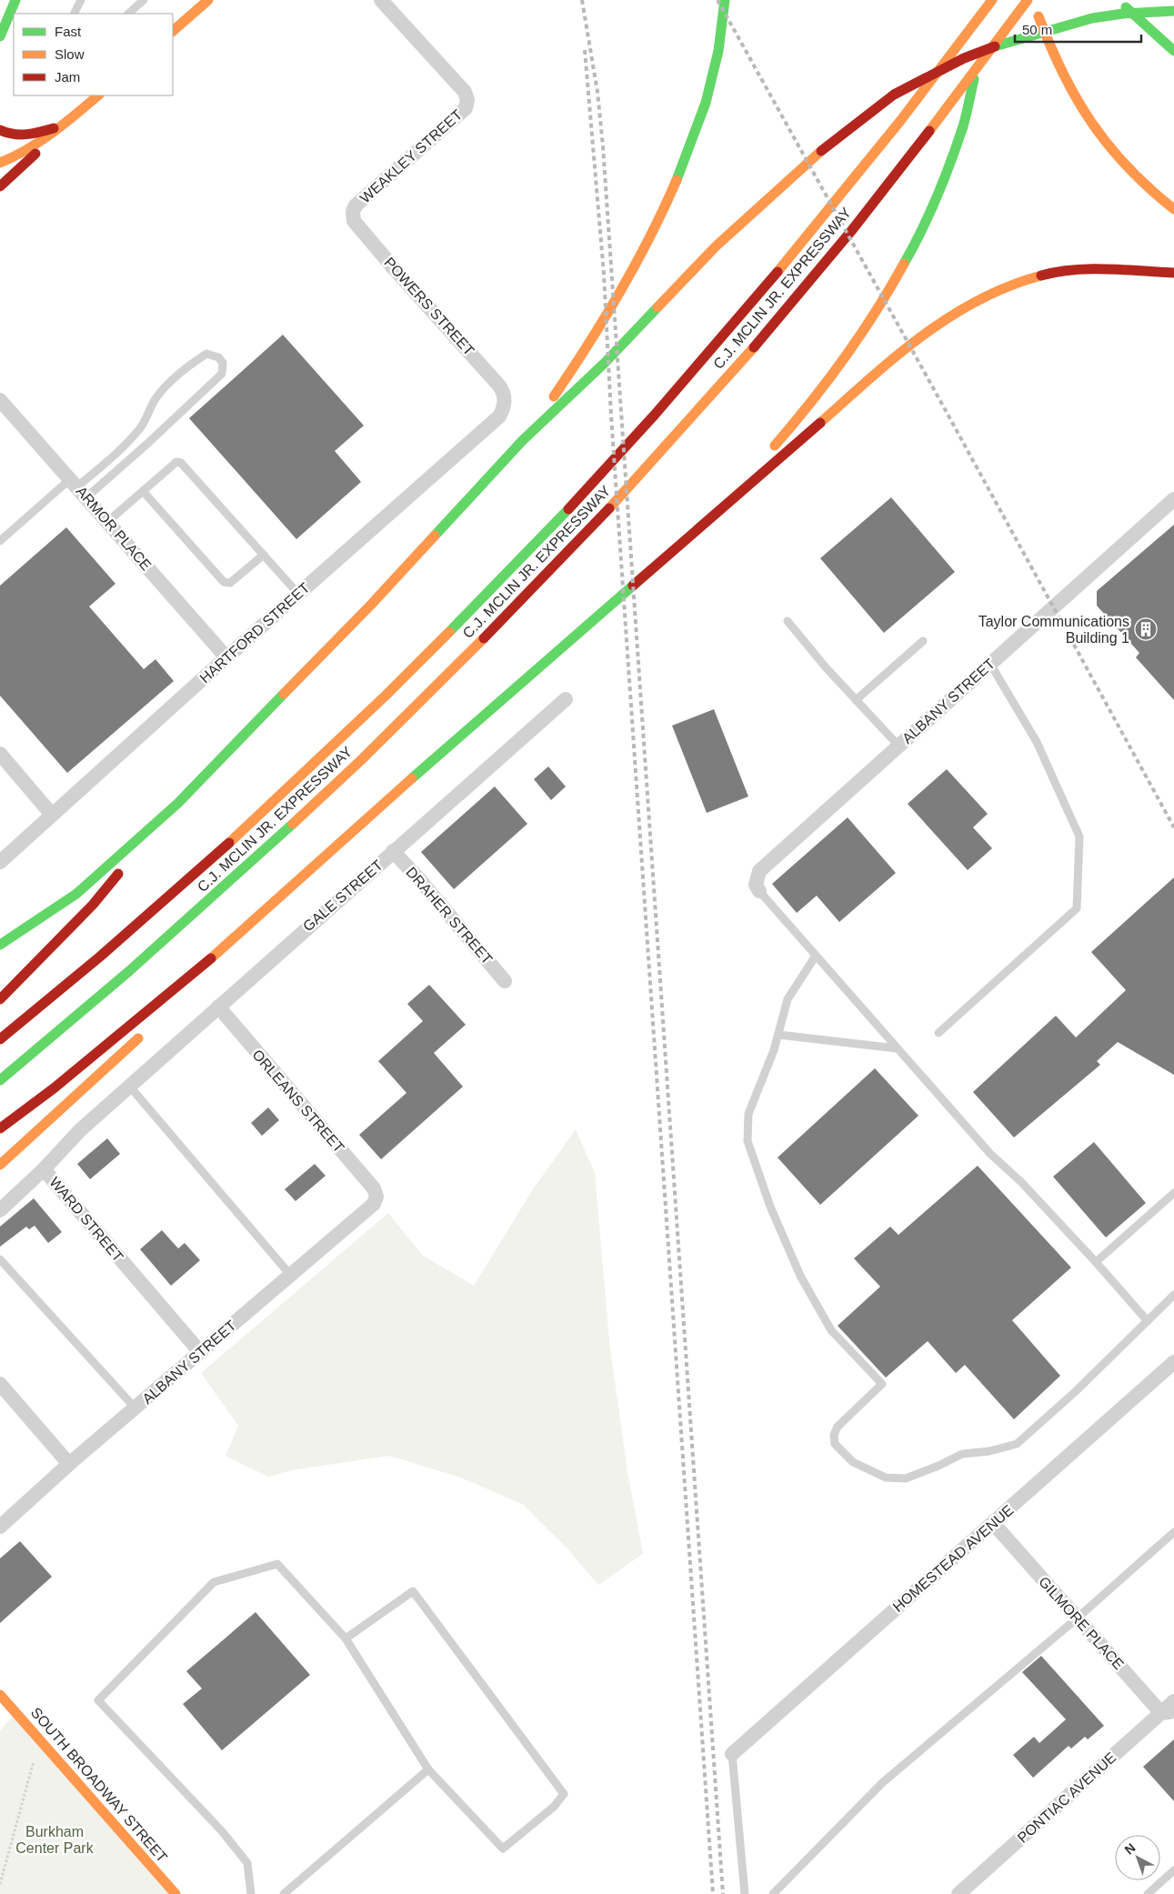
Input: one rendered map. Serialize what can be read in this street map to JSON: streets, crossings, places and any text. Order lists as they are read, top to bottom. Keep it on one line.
{"streets":{"main road":["C.J. MCLIN JR. EXPRESSWAY","SOUTH BROADWAY STREET"],"street":["WEAKLEY STREET","POWERS STREET","ARMOR PLACE","HARTFORD STREET","ALBANY STREET","GALE STREET","DRAHER STREET","ORLEANS STREET","WARD STREET","HOMESTEAD AVENUE","GILMORE PLACE","PONTIAC AVENUE"]},"crossings":[["WEAKLEY STREET","POWERS STREET"],["POWERS STREET","HARTFORD STREET"],["ARMOR PLACE","HARTFORD STREET"],["ALBANY STREET","ORLEANS STREET"],["ALBANY STREET","WARD STREET"],["GALE STREET","DRAHER STREET"],["GALE STREET","ORLEANS STREET"],["GALE STREET","WARD STREET"],["HOMESTEAD AVENUE","GILMORE PLACE"],["GILMORE PLACE","PONTIAC AVENUE"]],"parks":["Burkham Center Park"],"places":{"building":["Taylor Communications Building 1"]},"legend":["Fast","Slow","Jam"],"scale_bar":"50 m","north":"top left"}
